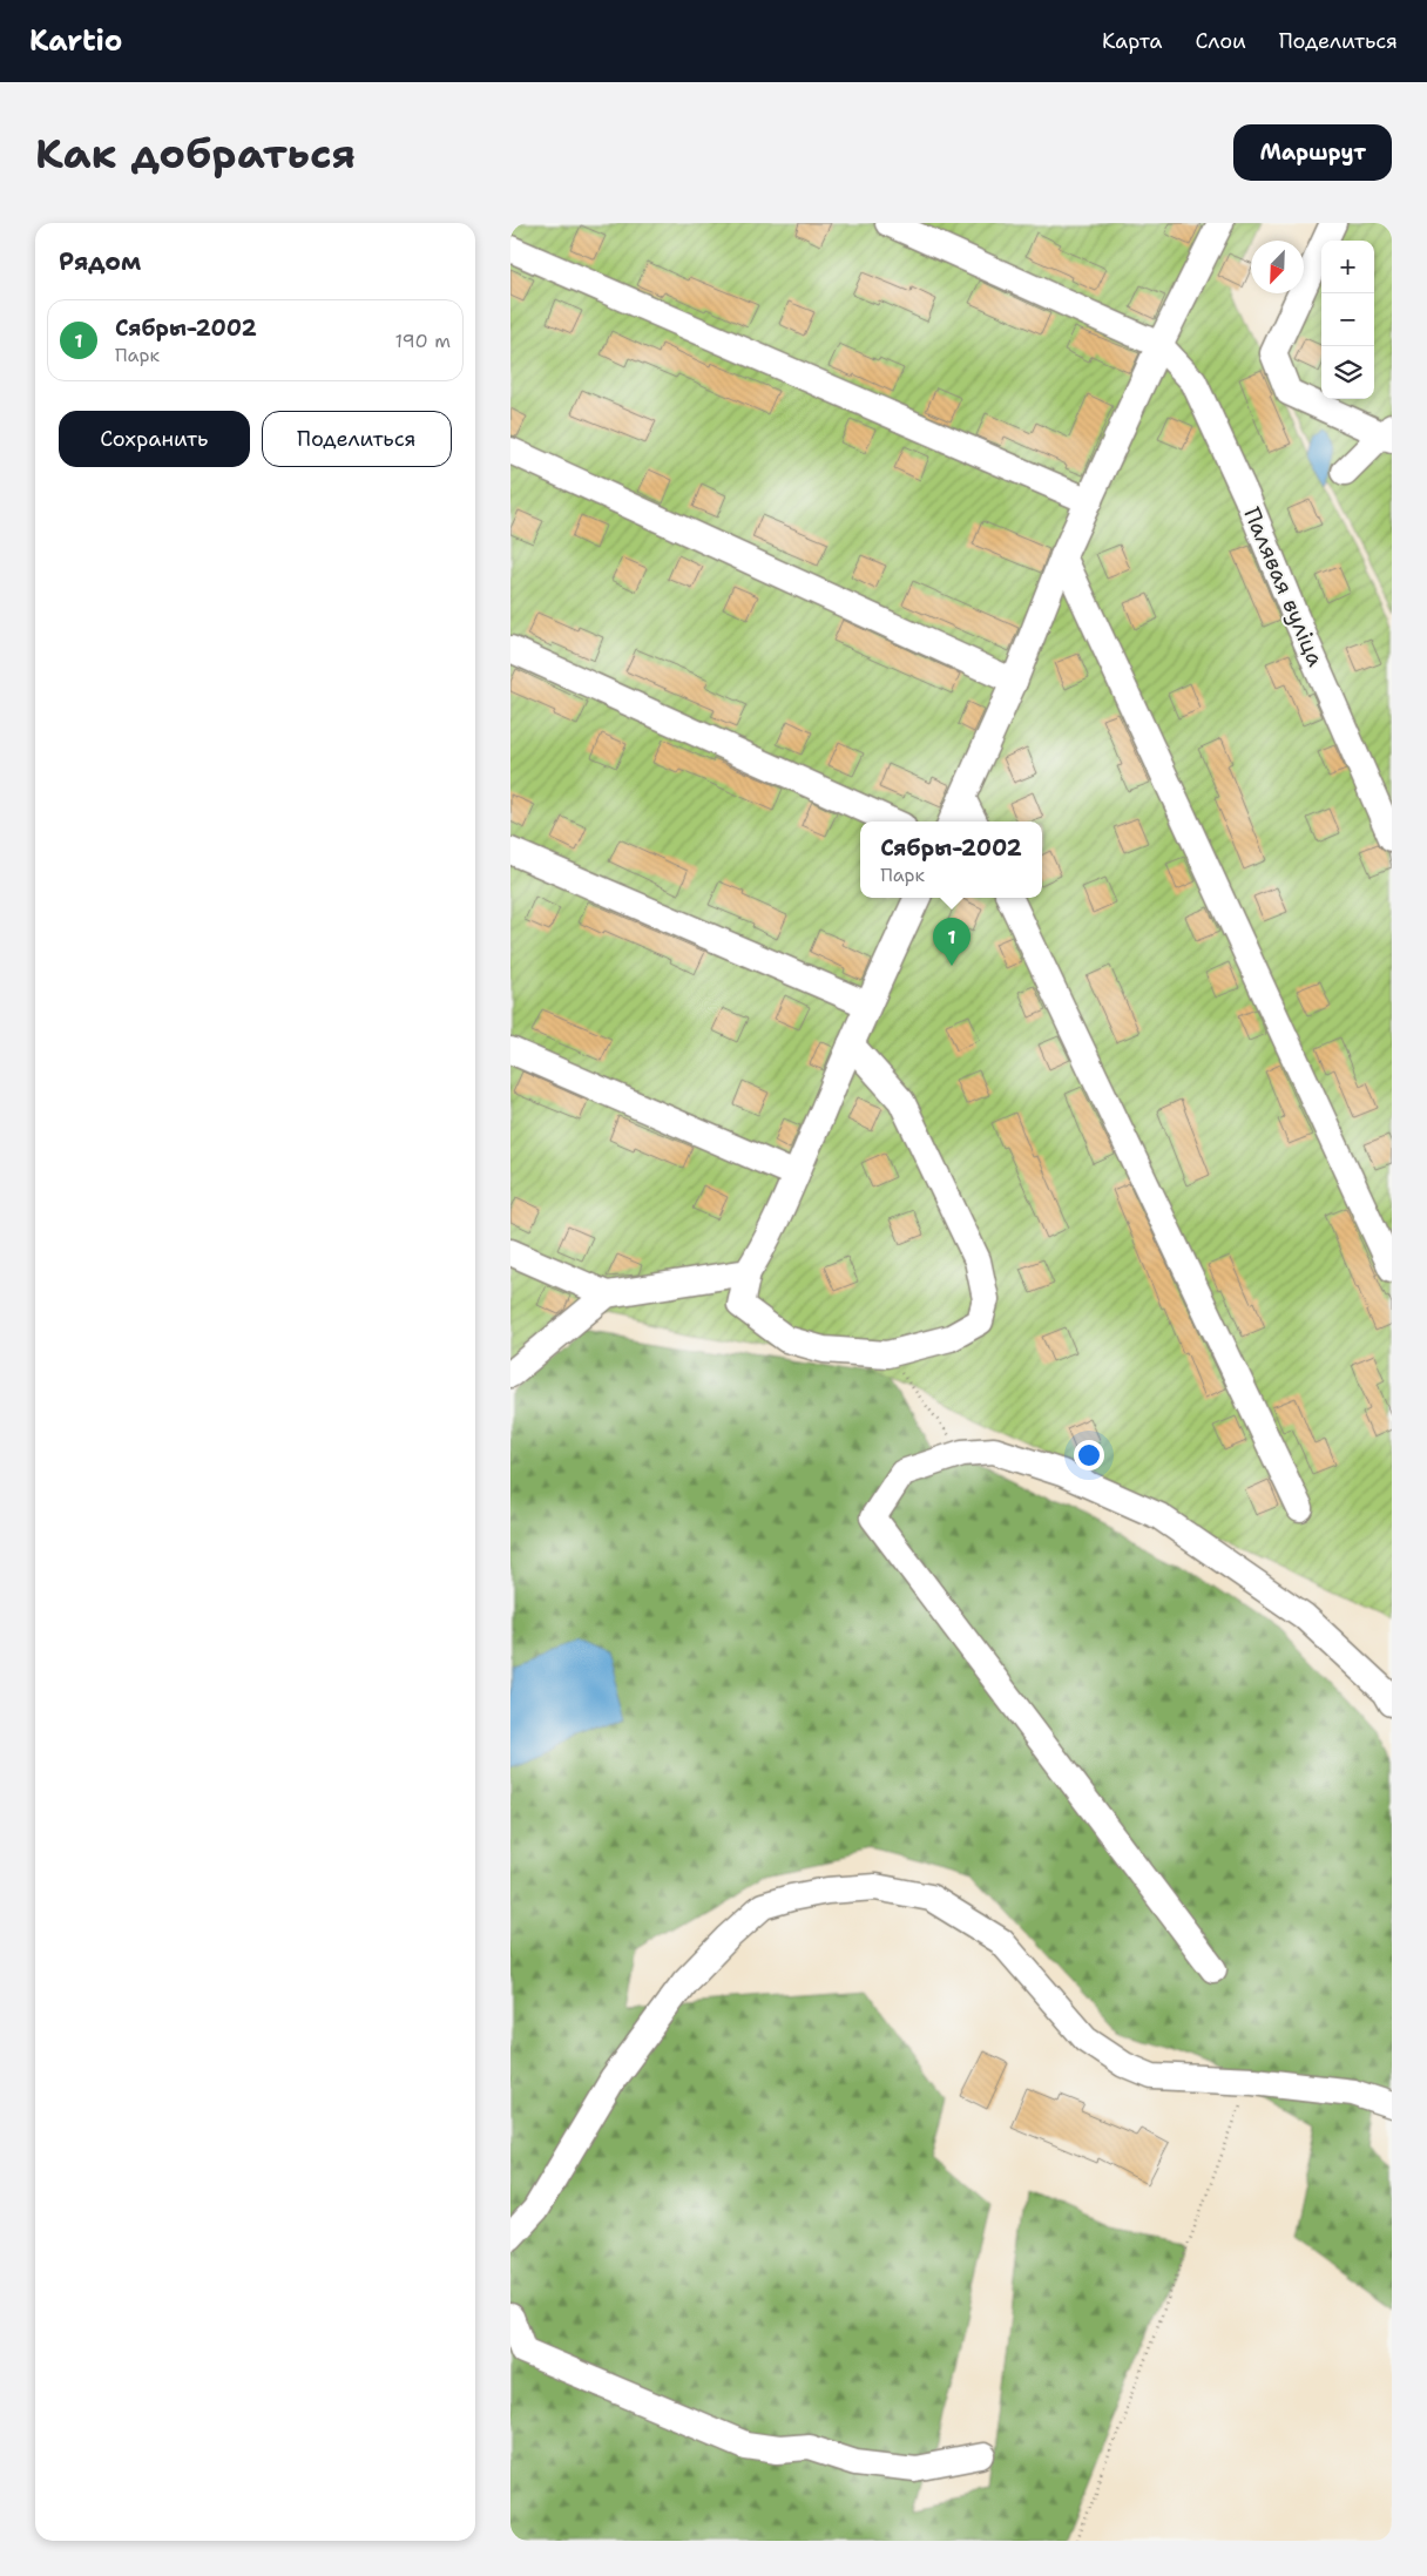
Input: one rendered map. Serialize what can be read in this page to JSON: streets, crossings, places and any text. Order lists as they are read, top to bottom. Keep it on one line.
{"streets":{"street":["Палявая вуліца"]},"north":"bottom left","page":{"header":"Kartio","nav":["Карта","Слои","Поделиться"],"buttons":["Маршрут",["Сохранить","Поделиться"]],"title":"Как добраться","heading":"Рядом","map_buttons":["+","−"],"list":[{"mark":"1","name":"Сябры-2002","note":"Парк","value":"190 m"}],"popup":["Сябры-2002","Парк"],"pins":"1"}}
